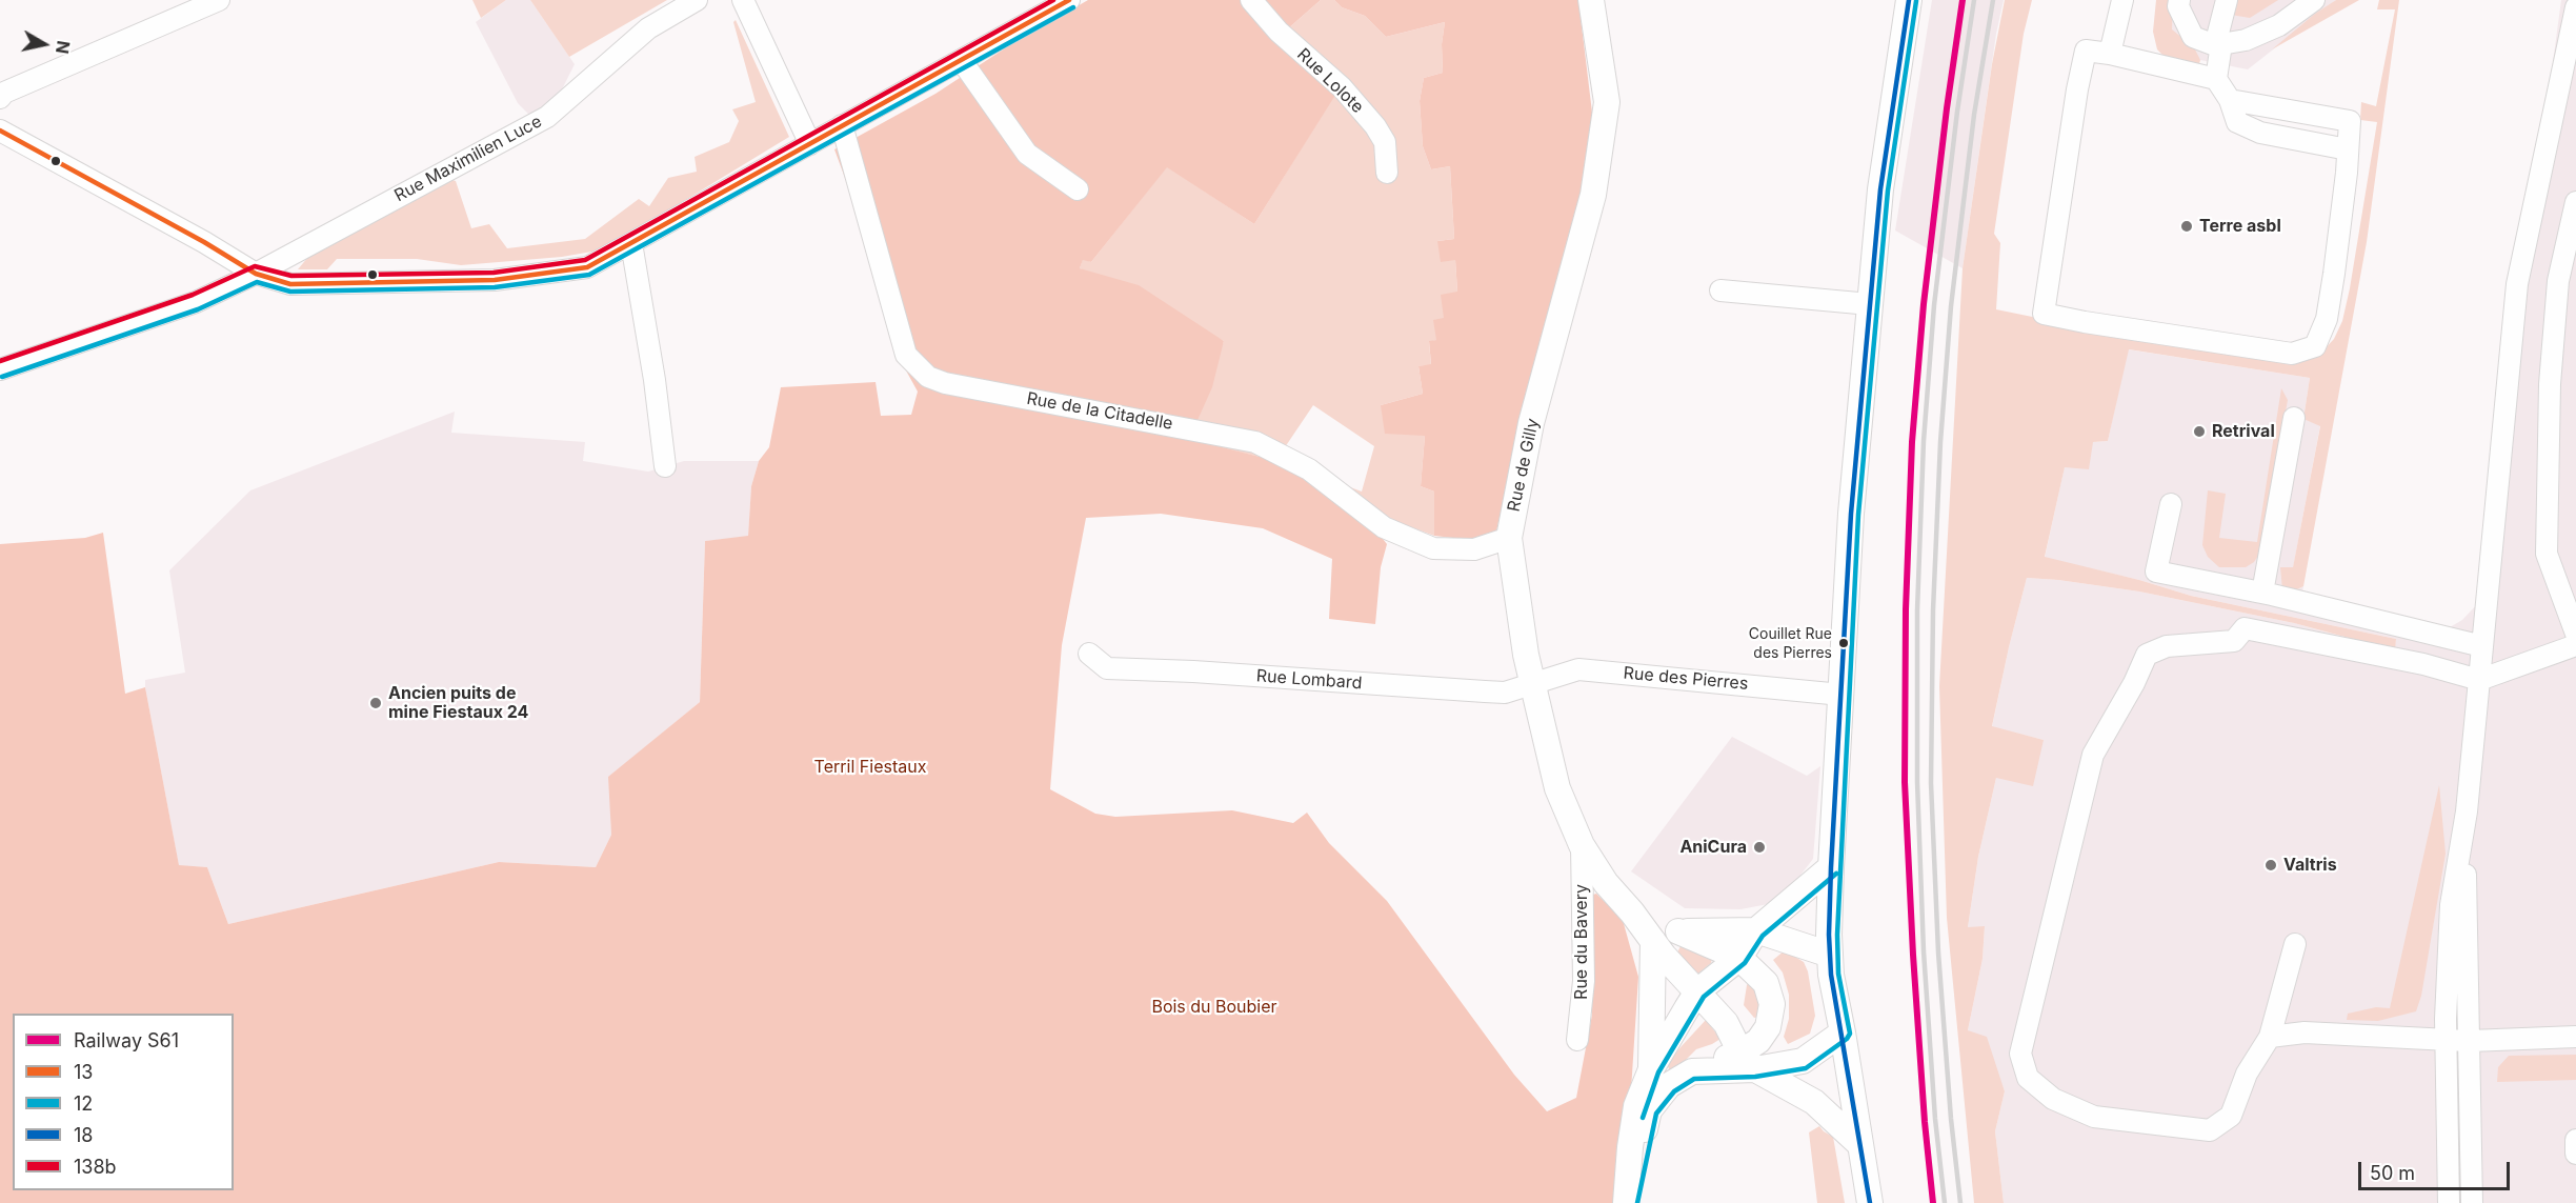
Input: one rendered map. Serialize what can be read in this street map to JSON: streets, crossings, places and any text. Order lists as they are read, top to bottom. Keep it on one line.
{"streets":{"main road":["Rue de Gilly"],"street":["Rue Lolote","Rue Maximilien Luce","Rue de la Citadelle","Rue des Pierres","Rue Lombard","Rue du Bavery"]},"crossings":[["Rue de la Citadelle","Rue de Gilly"],["Rue de Gilly","Rue des Pierres"],["Rue de Gilly","Rue Lombard"],["Rue de Gilly","Rue du Bavery"],["Rue des Pierres","Rue Lombard"]],"parks":["Terril Fiestaux","Bois du Boubier"],"places":["Terre asbl","Retrival","Couillet Rue des Pierres","Ancien puits de mine Fiestaux 24","AniCura","Valtris"],"lines":["rail line S61","transit line 13","transit line 18","transit line 138b","transit line 12"],"legend":["Railway S61","13","12","18","138b"],"scale_bar":"50 m","north":"right"}
